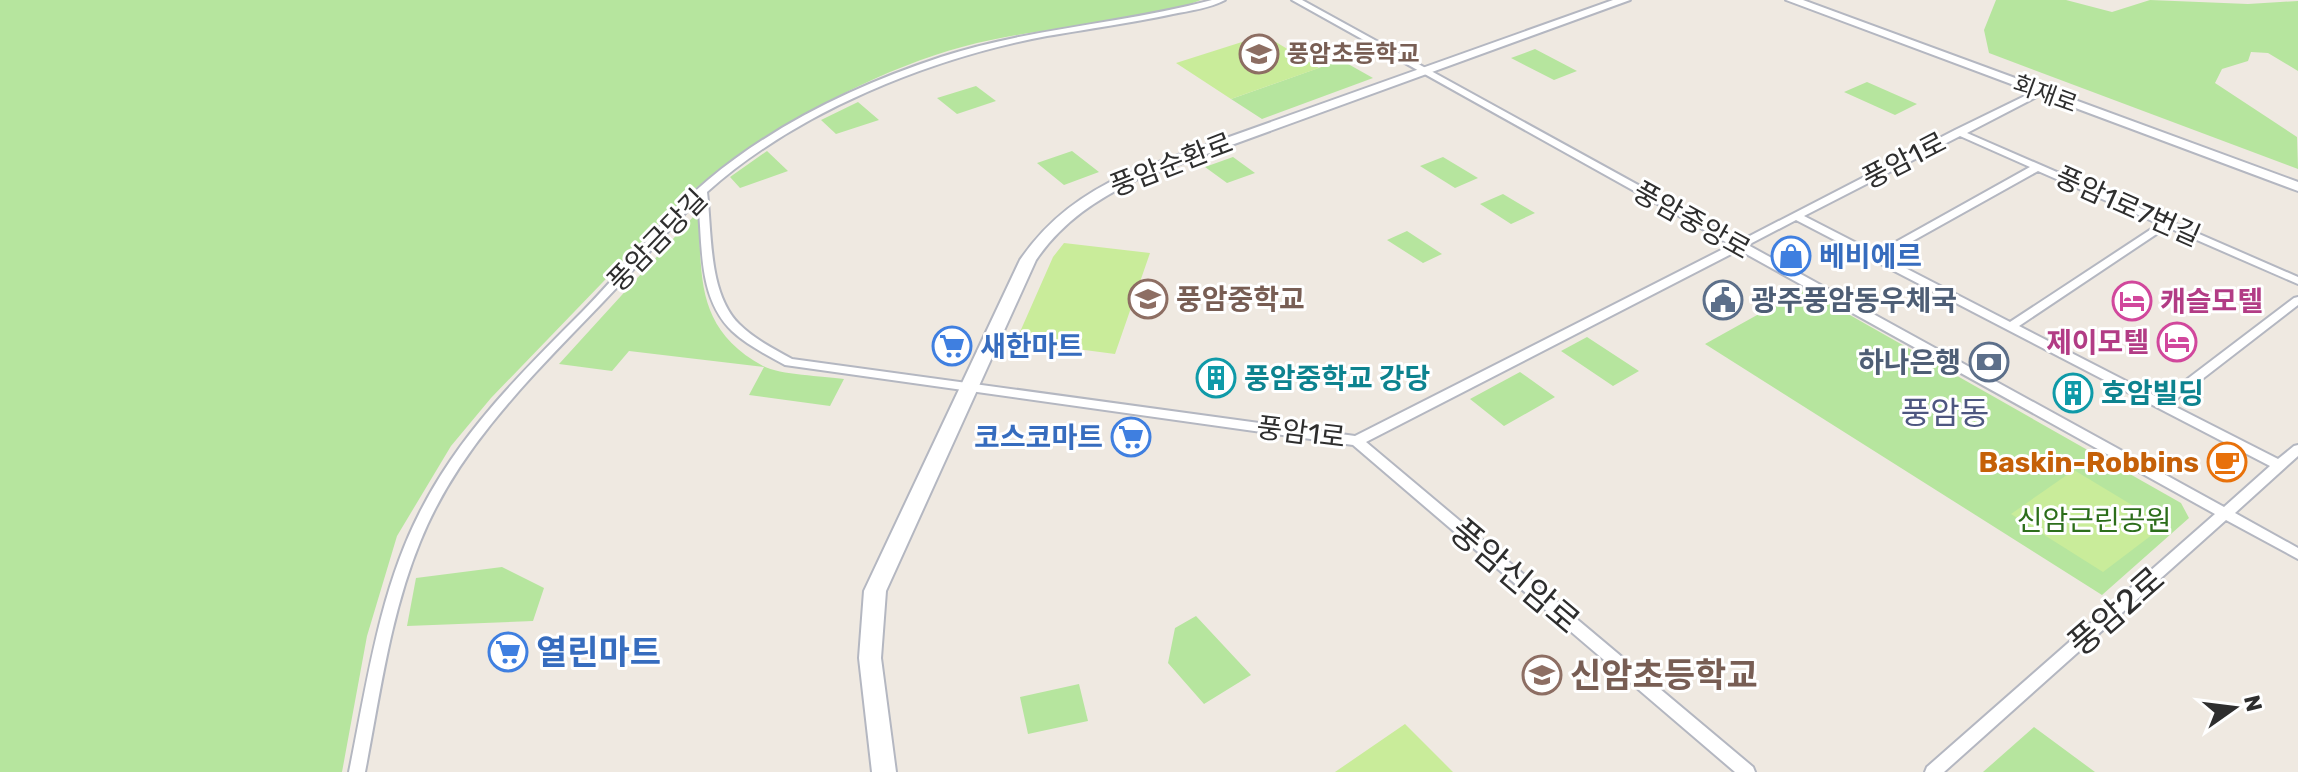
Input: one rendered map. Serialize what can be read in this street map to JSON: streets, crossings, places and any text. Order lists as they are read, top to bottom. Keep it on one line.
{"streets":{"street":["회재로","풍암1로","풍암순환로","풍암1로7번길","풍암중앙로","풍암금당길","풍암신암로","풍암2로"]},"crossings":[["회재로","풍암1로"],["풍암1로","풍암순환로"],["풍암1로","풍암1로7번길"],["풍암1로","풍암중앙로"],["풍암1로","풍암금당길"],["풍암1로","풍암신암로"],["풍암순환로","풍암중앙로"],["풍암중앙로","풍암2로"]],"districts":["풍암동"],"parks":["신암근린공원"],"places":{"school or university":["풍암초등학교","풍암중학교","신암초등학교"],"shop":["베비에르"],"public building":["광주풍암동우체국"],"hotel":["캐슬모텔","제이모텔"],"supermarket":["새한마트","코스코마트","열린마트"],"bank":["하나은행"],"building":["풍암중학교 강당","호암빌딩"],"cafe":["Baskin-Robbins"]},"north":"right"}
